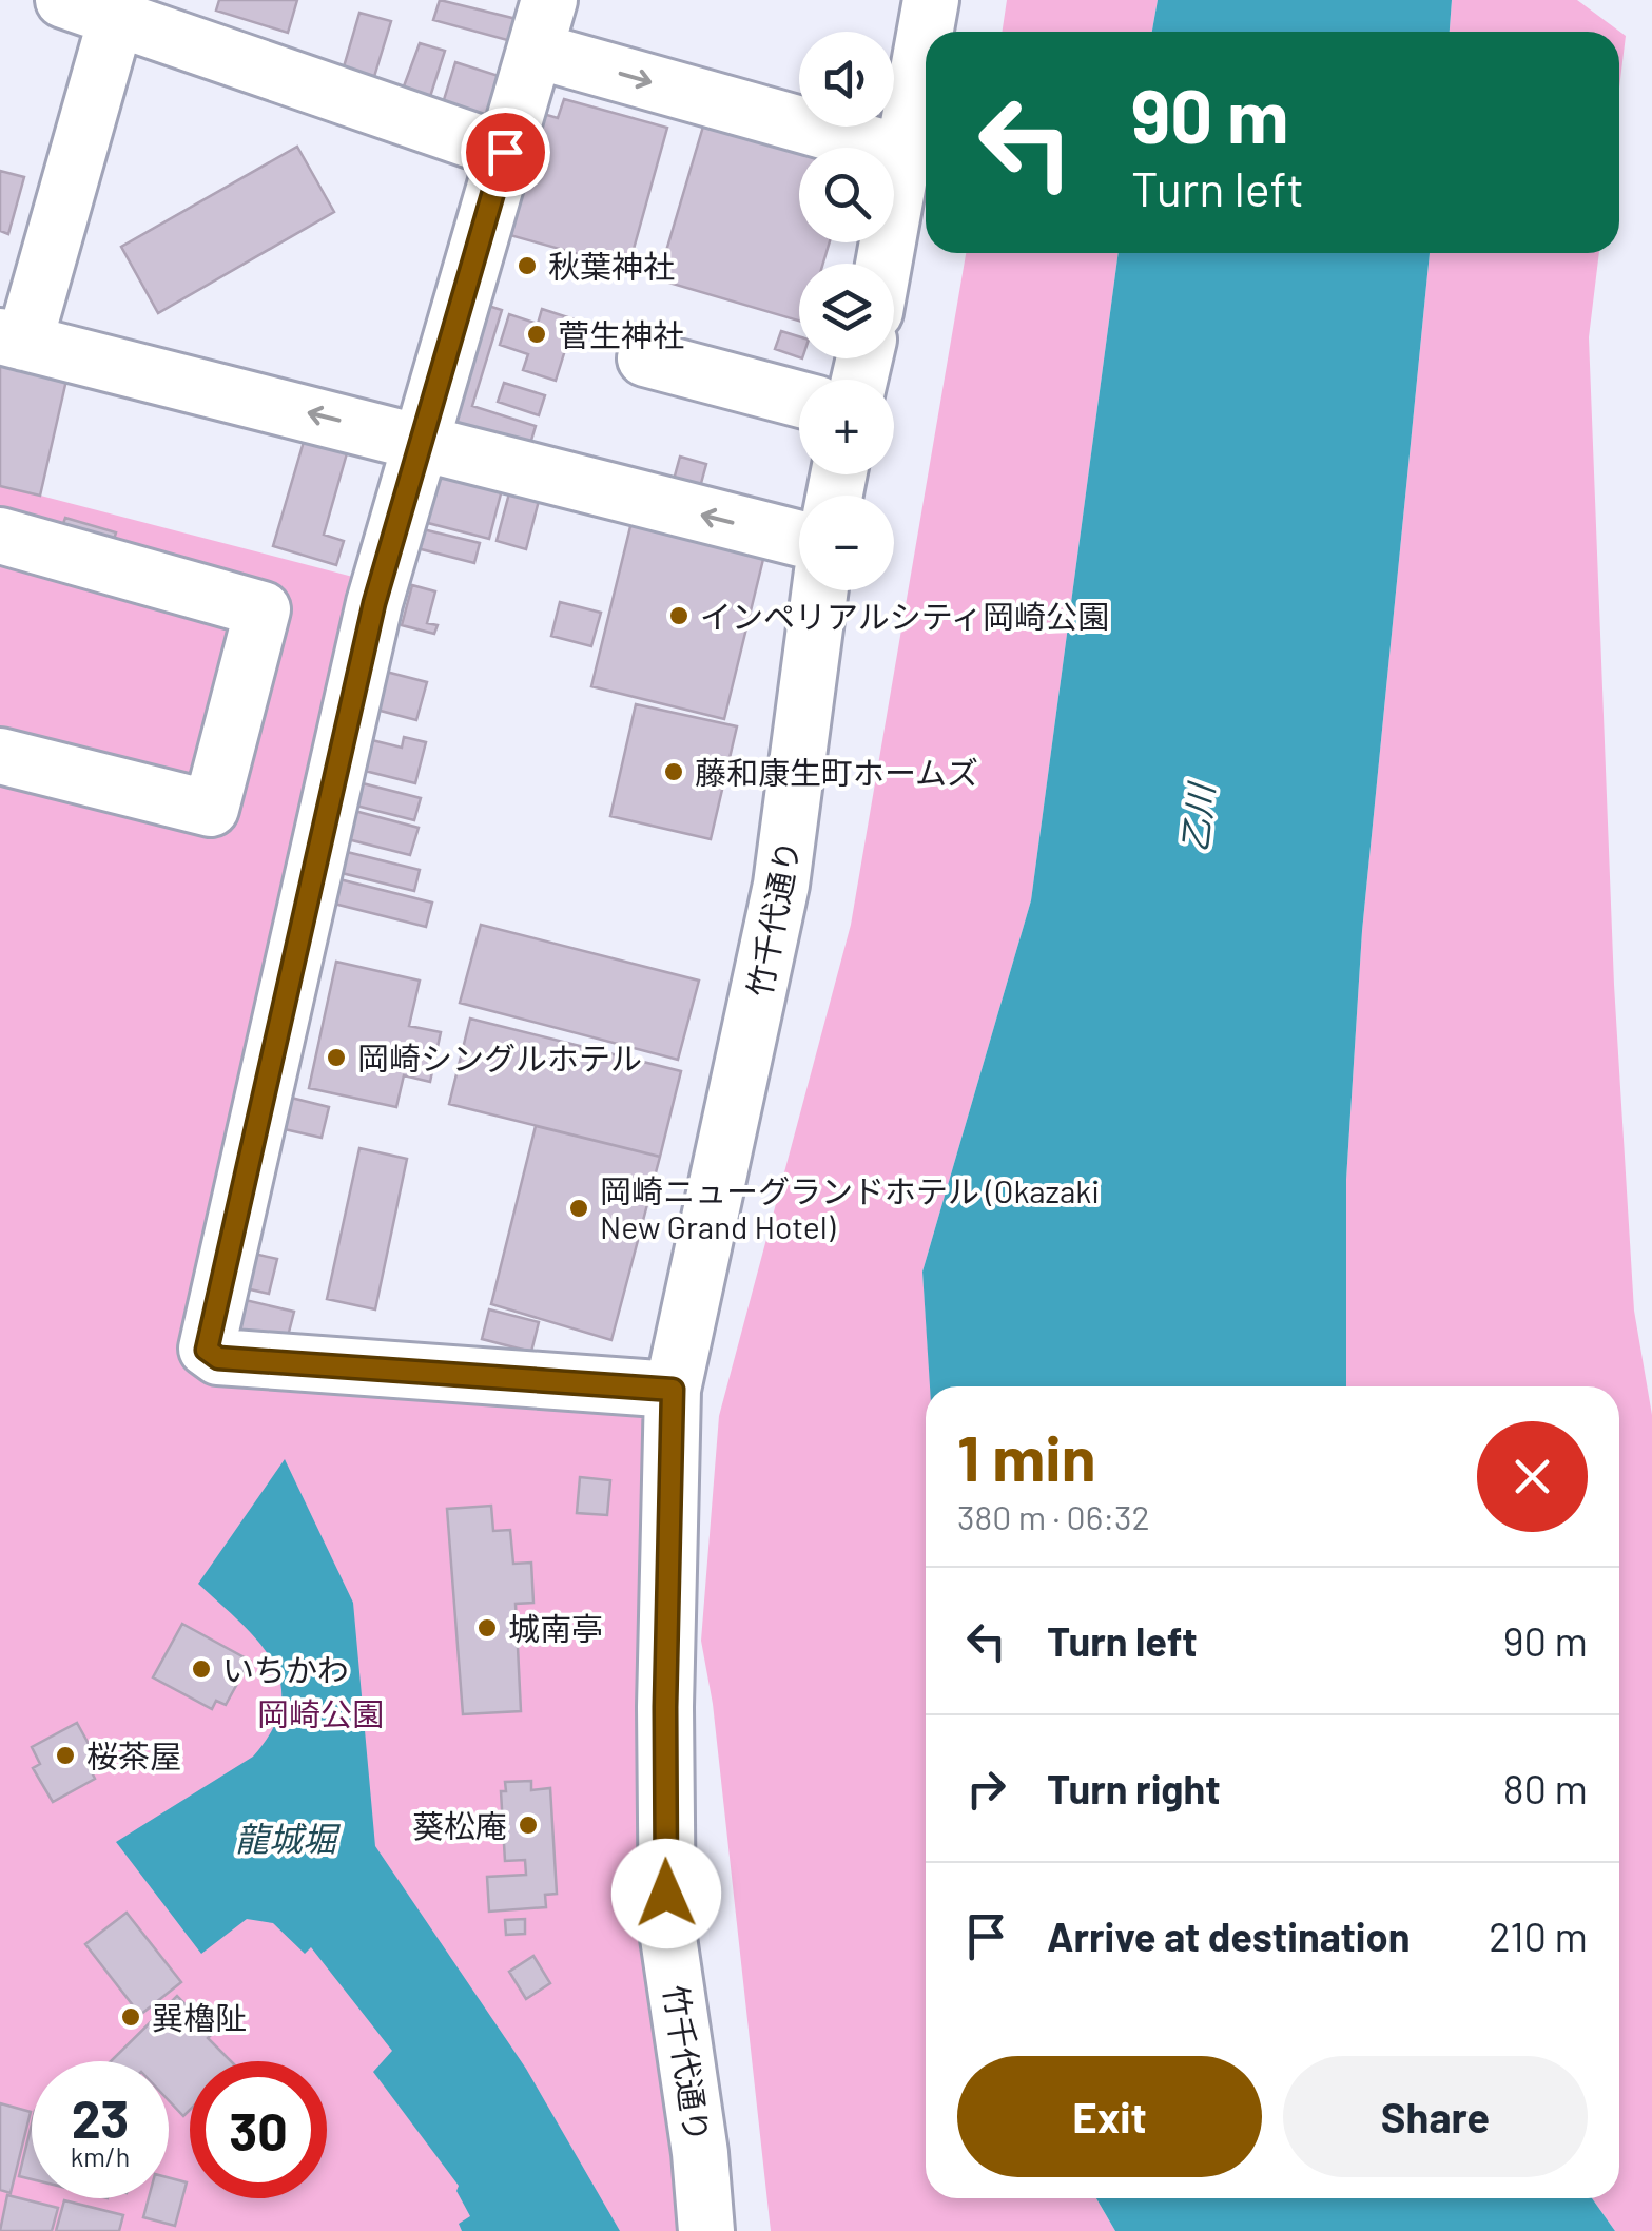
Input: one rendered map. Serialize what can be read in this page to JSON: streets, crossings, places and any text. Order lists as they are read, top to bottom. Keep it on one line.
{"streets":{"street":["竹千代通り"]},"water":["乙川","龍城堀"],"parks":["岡崎公園"],"places":["秋葉神社","菅生神社","インペリアルシティ岡崎公園","藤和康生町ホームズ","岡崎シングルホテル","岡崎ニューグランドホテル (Okazaki New Grand Hotel)","城南亭","いちかわ","桜茶屋","葵松庵","巽櫓阯"],"page":{"map_buttons":["+","−"],"turn":["90 m","Turn left"],"heading":["1 min","380 m · 06:32"],"list":[{"name":"Turn left","value":"90 m"},{"name":"Turn right","value":"80 m"},{"name":"Arrive at destination","value":"210 m"}],"buttons":["Exit","Share"],"speed":"23 km/h","limit":"30"}}
